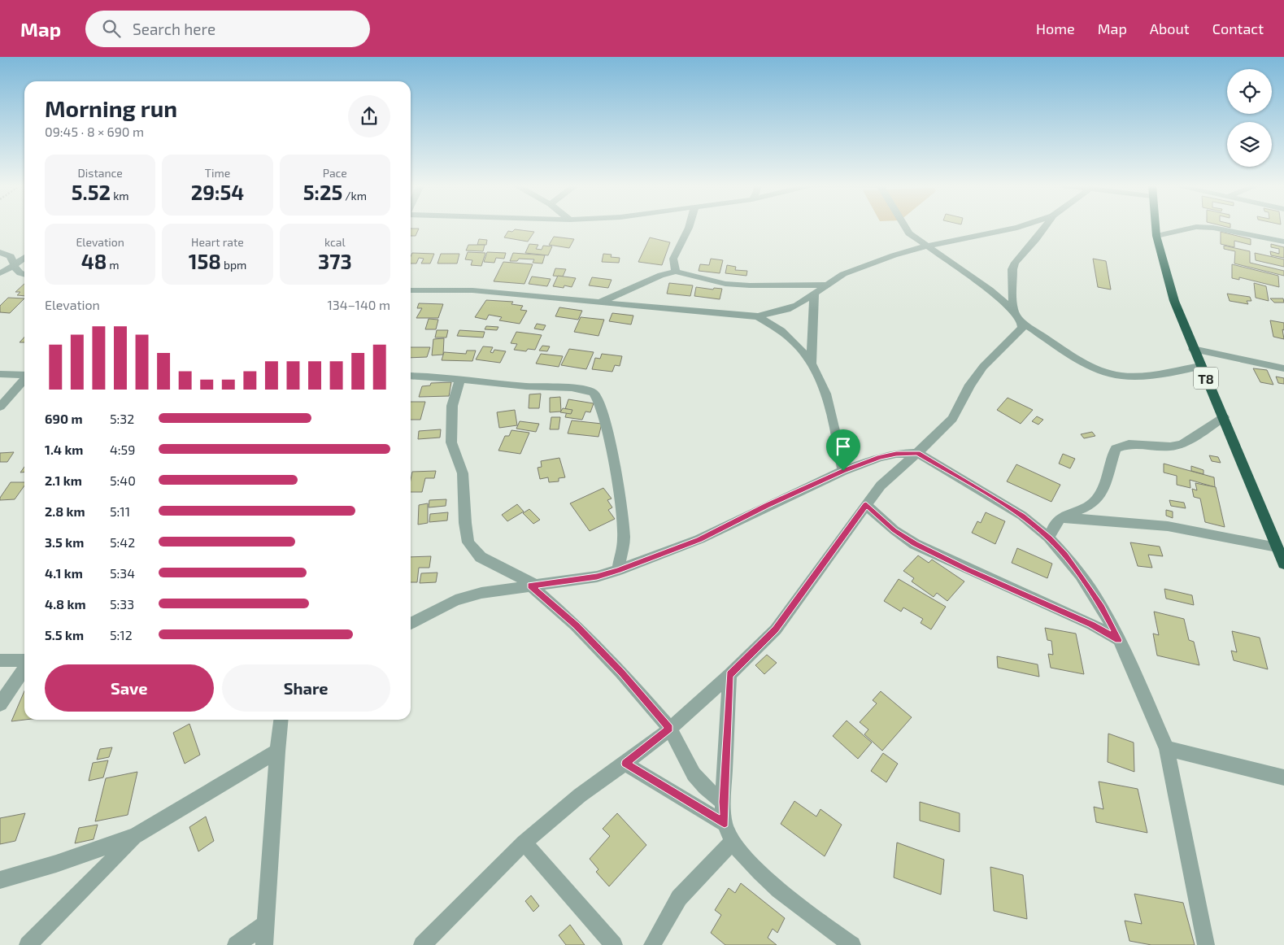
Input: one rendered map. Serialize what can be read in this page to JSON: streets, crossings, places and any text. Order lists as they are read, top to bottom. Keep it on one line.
{"streets":{"highway":["T8"]},"page":{"header":"Map","search":"Search here","nav":["Home","Map","About","Contact"],"heading":["Morning run","09:45 · 8 × 690 m"],"stats":[["Distance","5.52 km"],["Time","29:54"],["Pace","5:25 /km"],["Elevation","48 m"],["Heart rate","158 bpm"],["kcal","373"]],"chart":["Elevation","134–140 m"],"list":[{"name":"690 m","note":"5:32"},{"name":"1.4 km","note":"4:59"},{"name":"2.1 km","note":"5:40"},{"name":"2.8 km","note":"5:11"},{"name":"3.5 km","note":"5:42"},{"name":"4.1 km","note":"5:34"},{"name":"4.8 km","note":"5:33"},{"name":"5.5 km","note":"5:12"}],"buttons":["Save","Share"]}}
